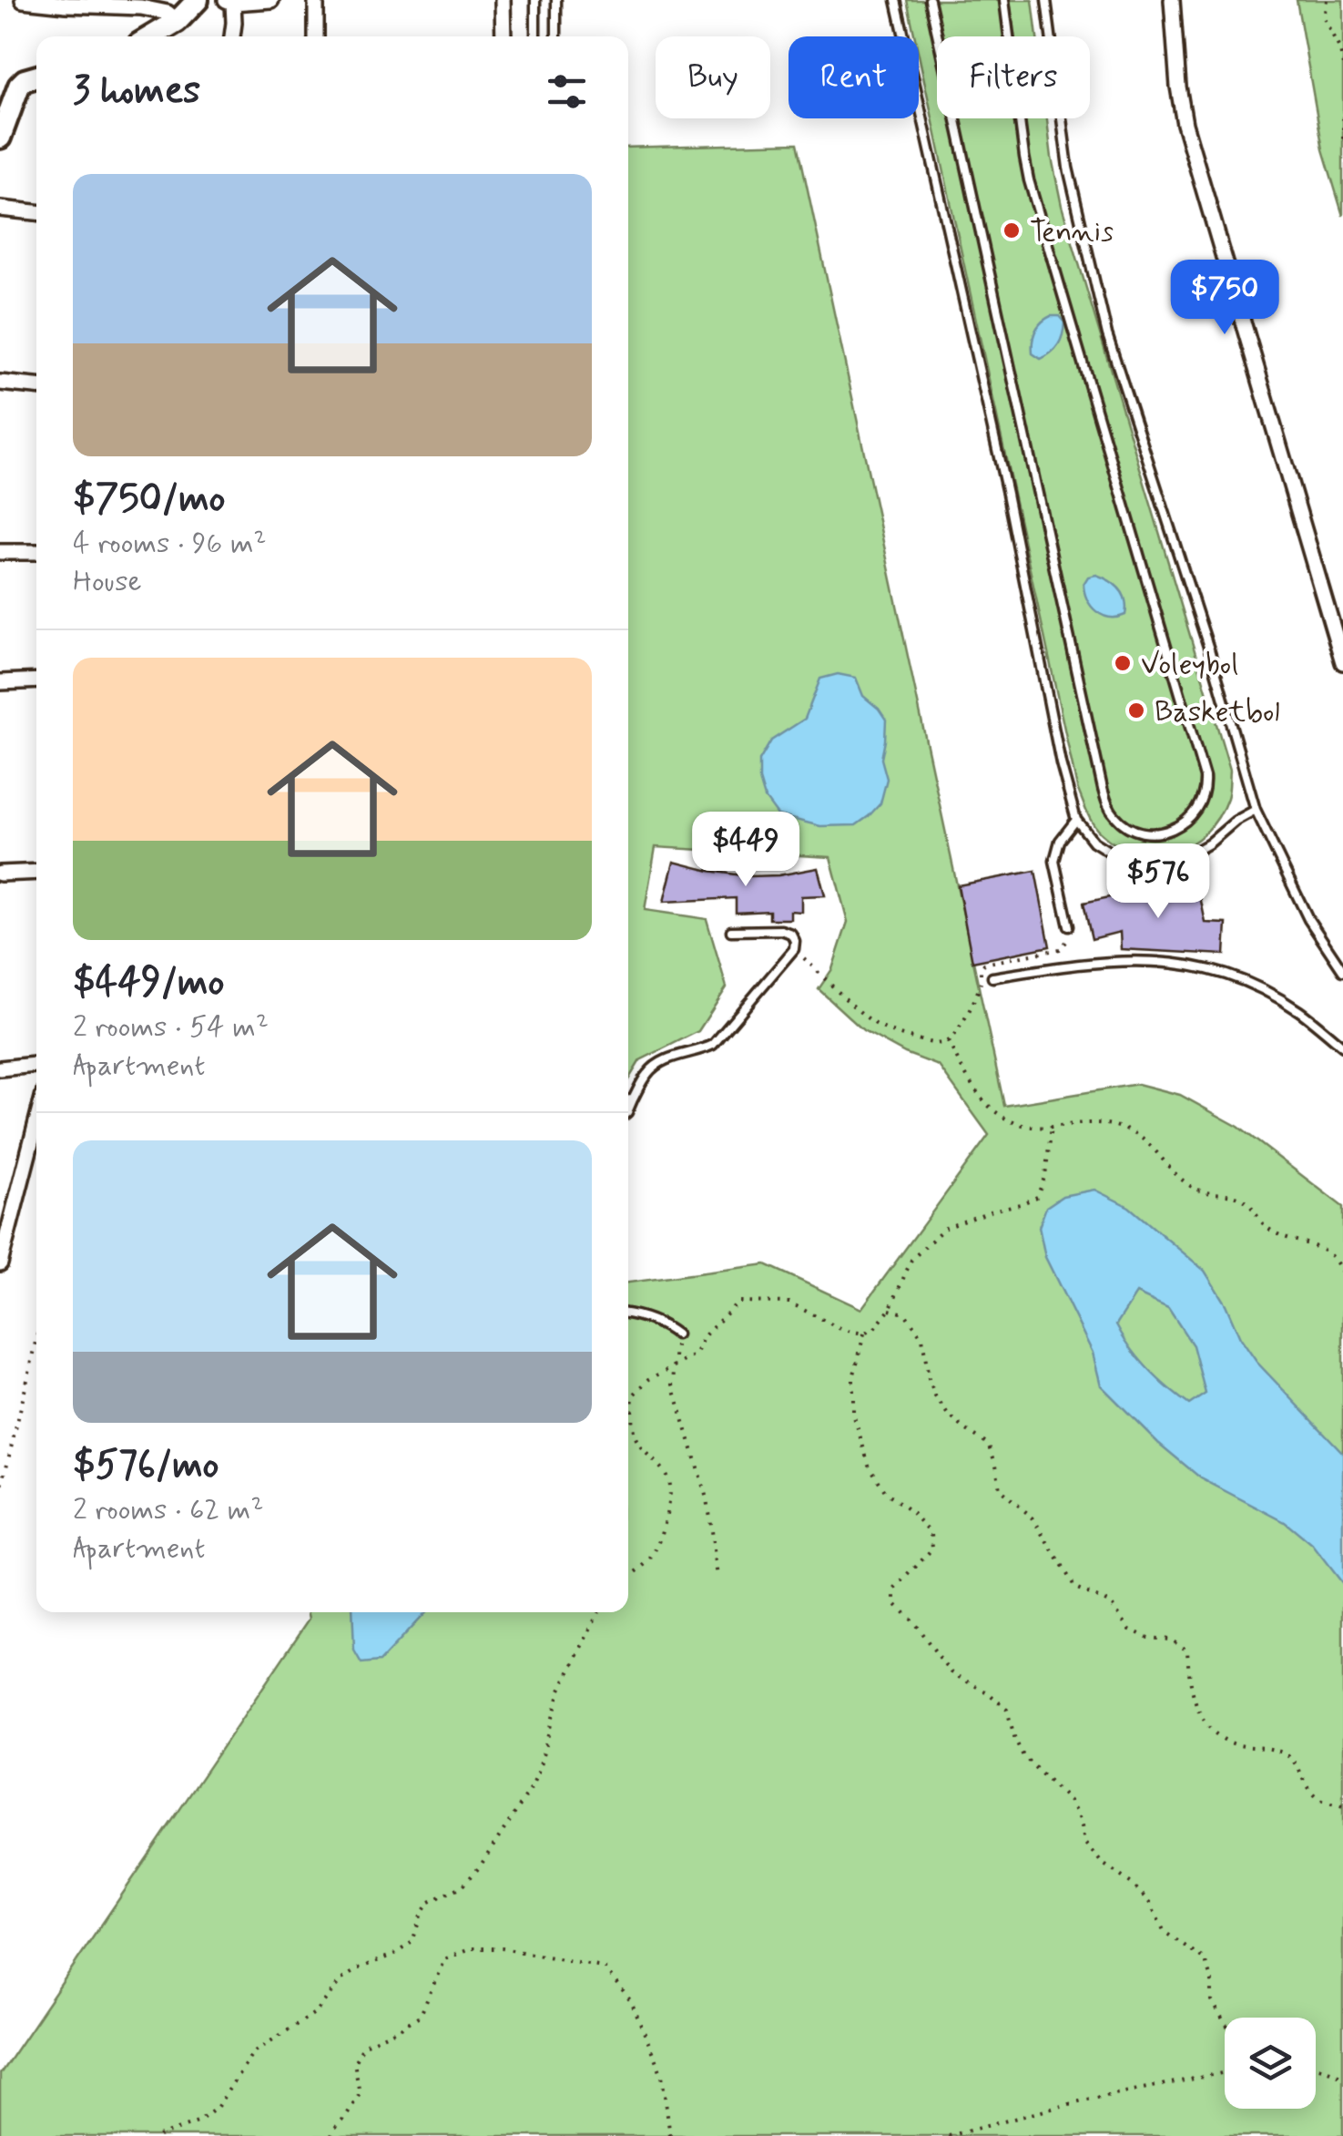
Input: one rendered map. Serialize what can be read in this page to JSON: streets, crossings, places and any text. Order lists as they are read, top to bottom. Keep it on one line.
{"places":["Tennis","Voleybol","Basketbol"],"page":{"chip":["Buy","Rent","Filters"],"heading":"3 homes","list":[{"name":"$750/mo","note":"4 rooms · 96 m² · House"},{"name":"$449/mo","note":"2 rooms · 54 m² · Apartment"},{"name":"$576/mo","note":"2 rooms · 62 m² · Apartment"}],"price":["$750","$449","$576"]}}
